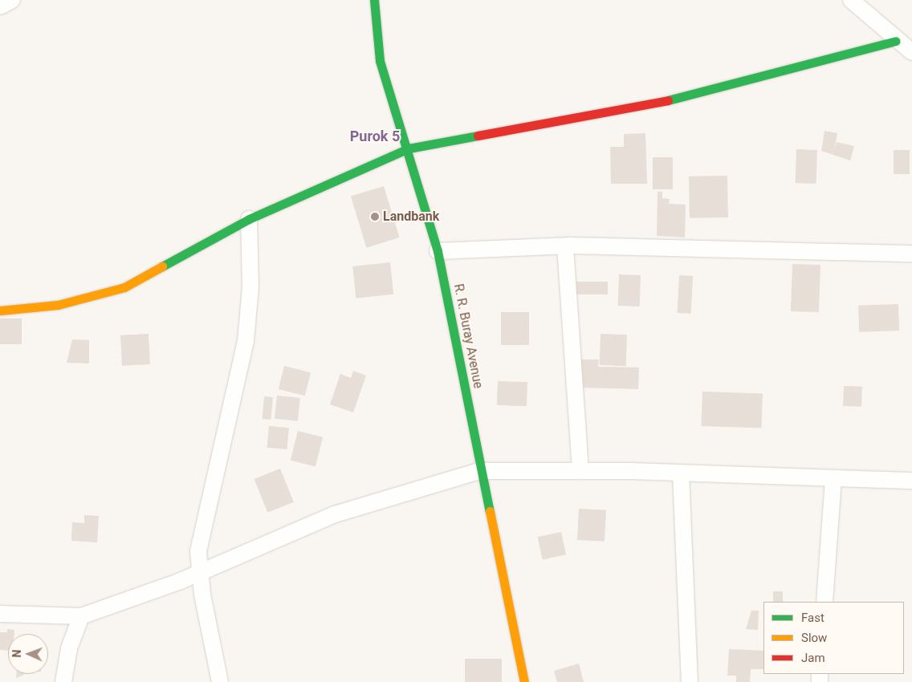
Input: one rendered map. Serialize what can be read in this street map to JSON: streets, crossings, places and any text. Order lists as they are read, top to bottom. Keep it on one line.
{"streets":{"street":["R. R. Buray Avenue"]},"districts":["Purok 5"],"places":["Landbank"],"legend":["Fast","Slow","Jam"],"north":"left"}
